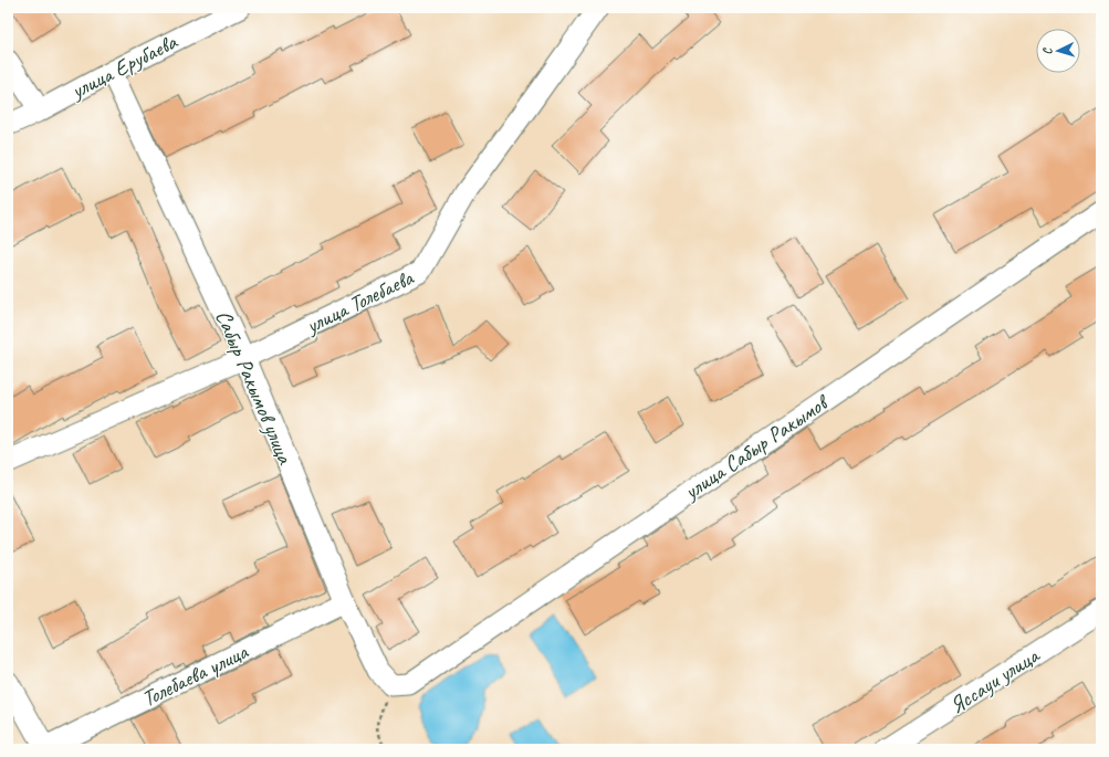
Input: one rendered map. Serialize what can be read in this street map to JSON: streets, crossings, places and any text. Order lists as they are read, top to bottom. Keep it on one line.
{"streets":{"street":["улица Ерубаева","улица Толебаева","Сабыр Ракымов улица","улица Сабыр Ракымов","Толебаева улица","Яссауи улица"]},"crossings":[["улица Ерубаева","Сабыр Ракымов улица"],["улица Толебаева","Сабыр Ракымов улица"],["Сабыр Ракымов улица","улица Сабыр Ракымов"],["Сабыр Ракымов улица","Толебаева улица"]],"north":"left"}
